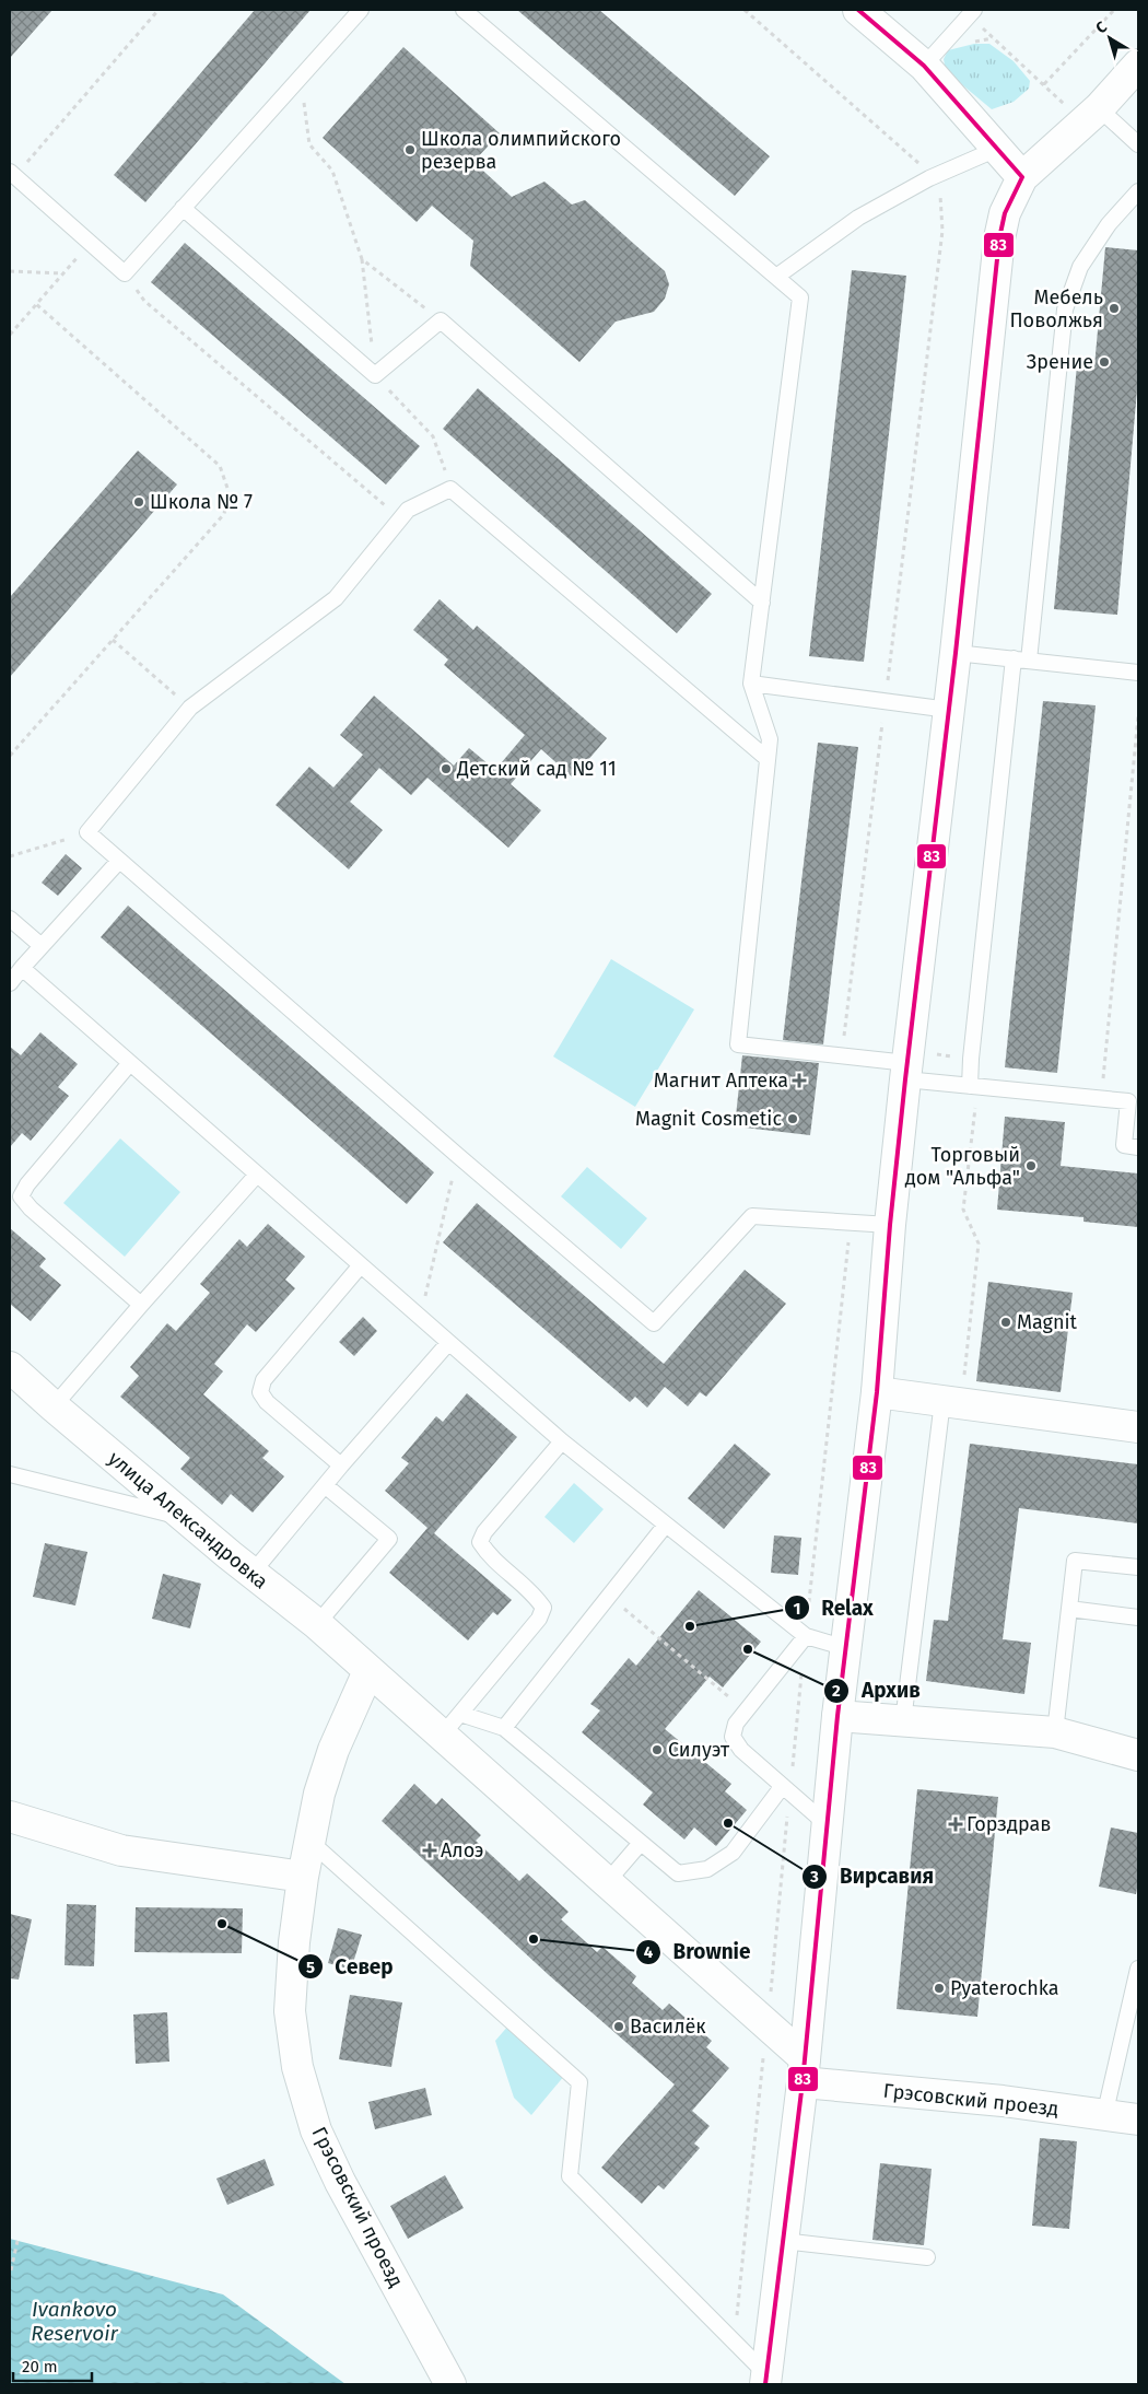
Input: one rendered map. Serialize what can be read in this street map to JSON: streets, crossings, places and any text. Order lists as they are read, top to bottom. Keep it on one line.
{"streets":{"street":["улица Александровка","Грэсовский проезд"]},"crossings":[["улица Александровка","Грэсовский проезд"]],"water":["Ivankovo Reservoir"],"places":{"other":["Школа олимпийского резерва","Мебель Поволжья","Зрение","Школа № 7","Детский сад № 11","Magnit Cosmetic","Торговый дом \"Альфа\"","Magnit","Relax","Архив","Силуэт","Вирсавия","Север","Brownie","Pyaterochka","Василёк"],"health":["Магнит Аптека","Горздрав","Алоэ"]},"lines":["transit line 83"],"scale_bar":"20 m","north":"top left"}
